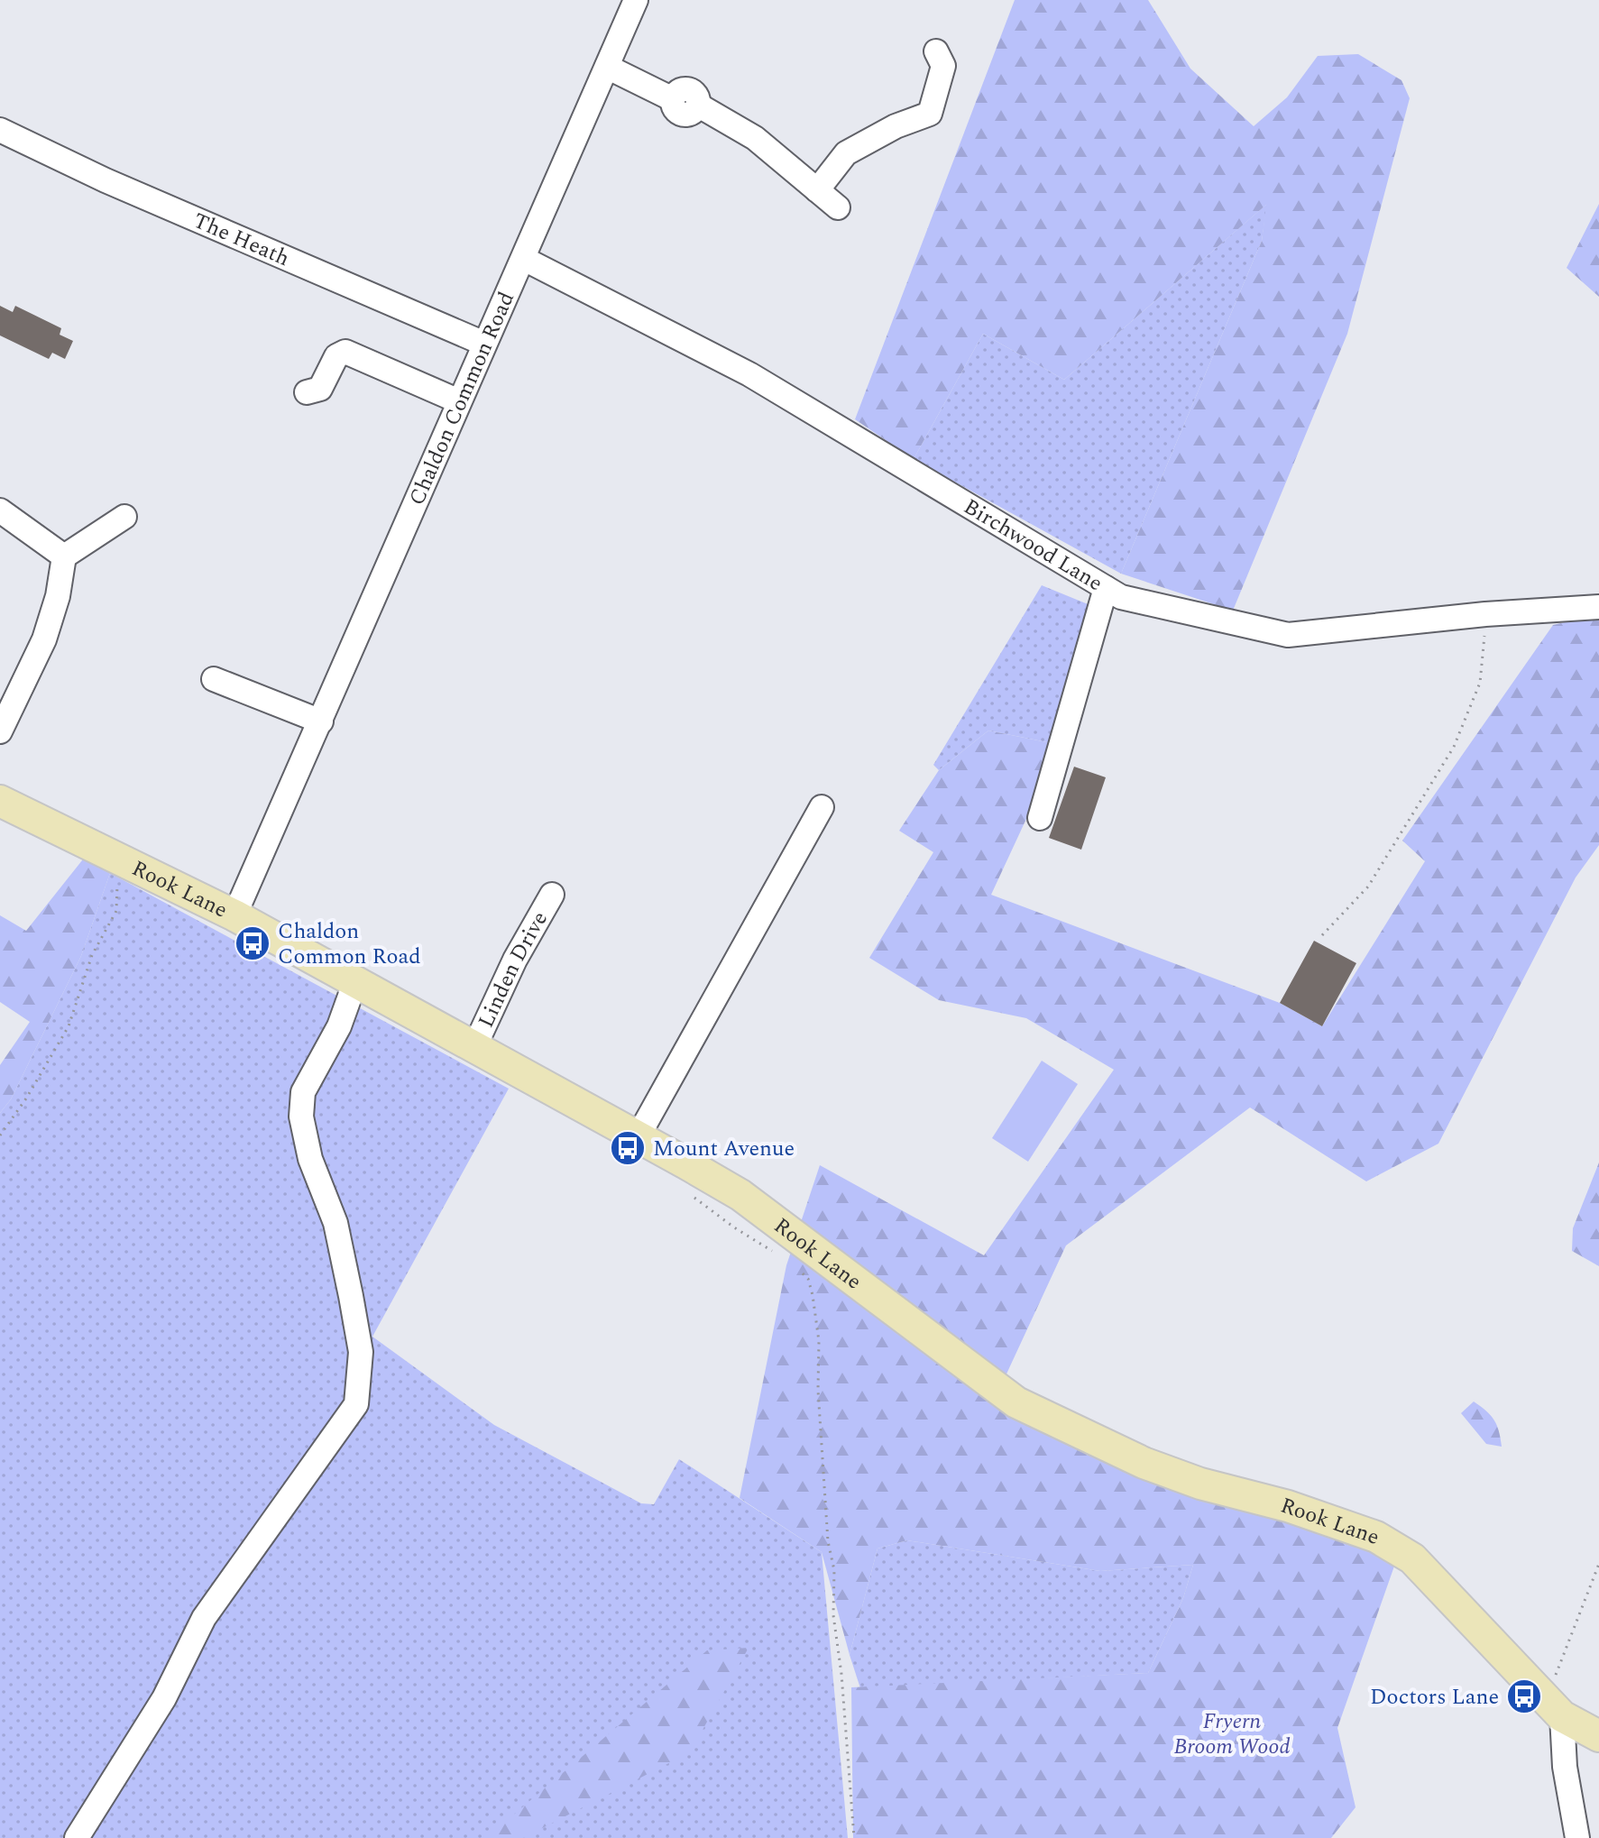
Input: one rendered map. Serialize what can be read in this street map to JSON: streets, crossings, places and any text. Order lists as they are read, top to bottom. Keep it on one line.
{"streets":{"main road":["Rook Lane"],"street":["The Heath","Chaldon Common Road","Birchwood Lane","Linden Drive"]},"crossings":[["The Heath","Chaldon Common Road"],["Chaldon Common Road","Birchwood Lane"],["Chaldon Common Road","Rook Lane"],["Rook Lane","Linden Drive"]],"parks":["Fryern Broom Wood"],"places":{"bus stop":["Chaldon Common Road","Mount Avenue","Doctors Lane"]}}
